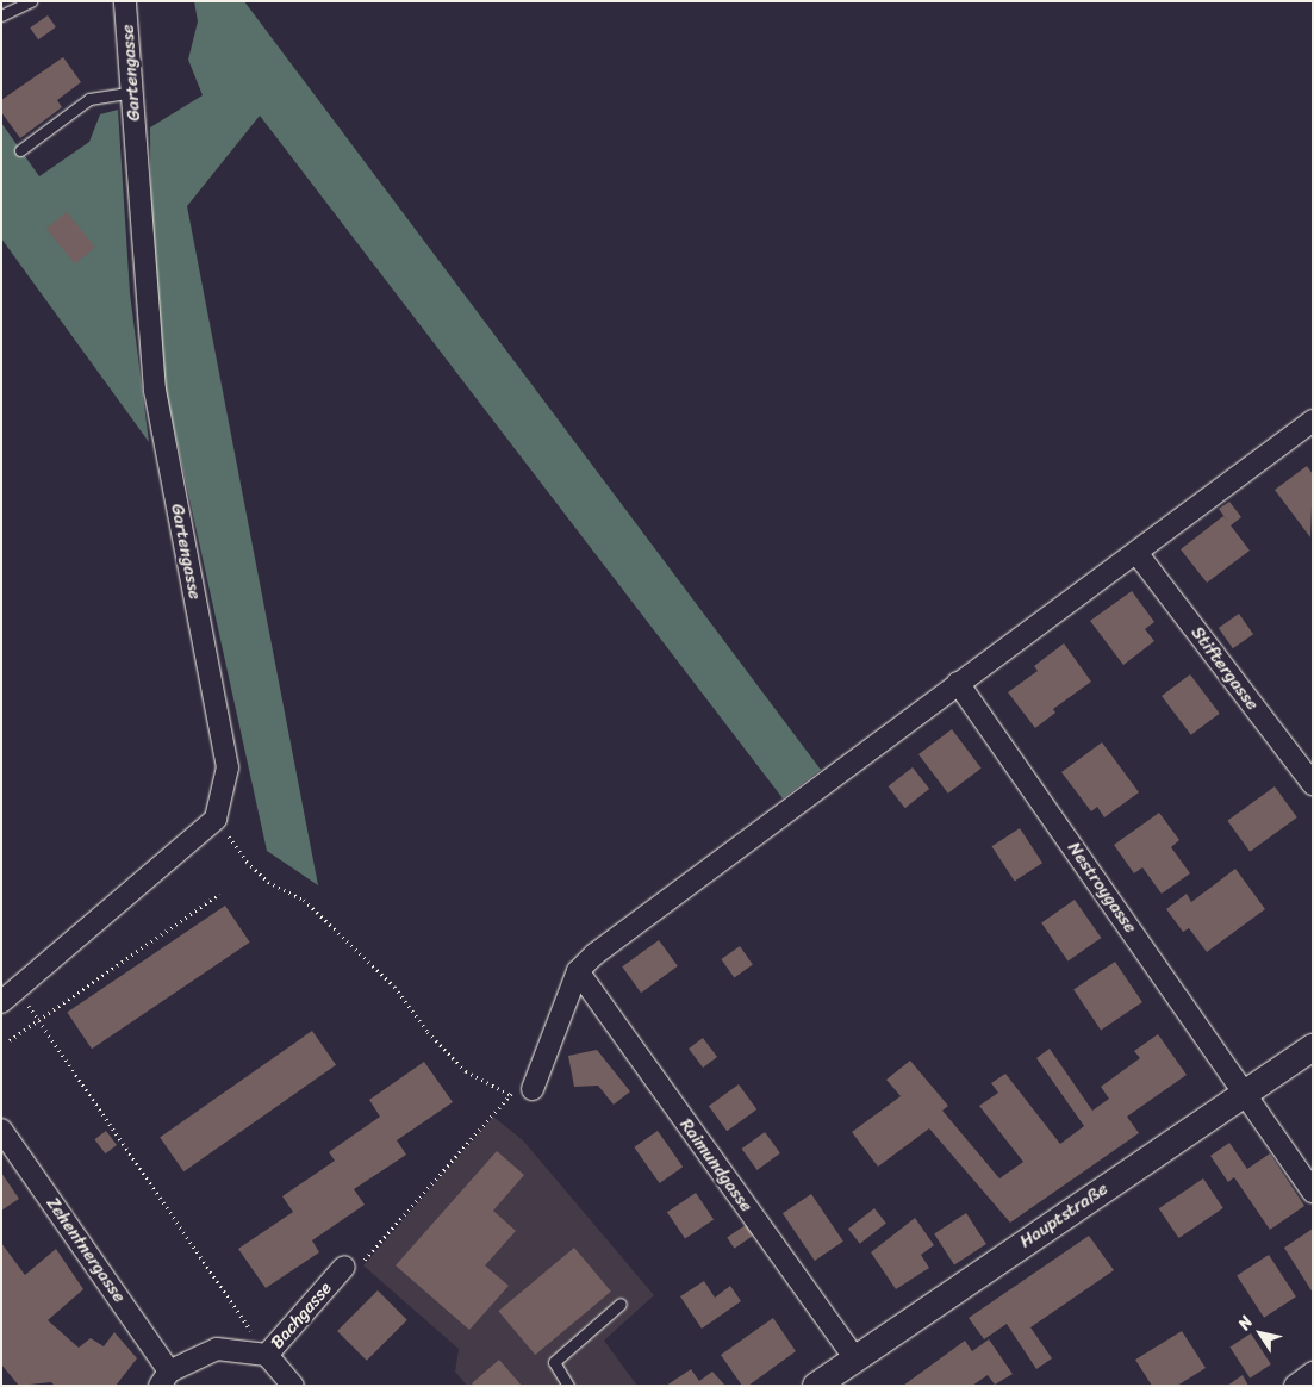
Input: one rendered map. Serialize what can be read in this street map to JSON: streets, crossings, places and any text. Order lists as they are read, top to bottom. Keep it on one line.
{"streets":{"street":["Gartengasse","Stiftergasse","Nestroygasse","Raimundgasse","Hauptstraße","Zehentnergasse","Bachgasse"]},"crossings":[["Nestroygasse","Hauptstraße"],["Raimundgasse","Hauptstraße"],["Zehentnergasse","Bachgasse"]],"north":"top left"}
